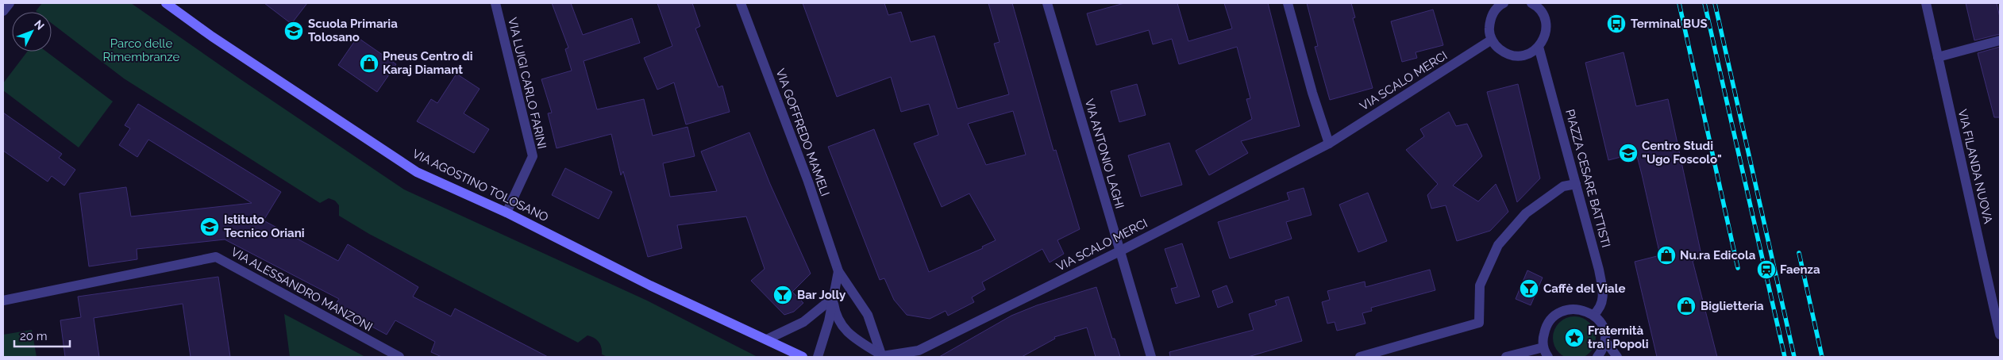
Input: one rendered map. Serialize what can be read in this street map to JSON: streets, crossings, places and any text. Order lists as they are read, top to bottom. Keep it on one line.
{"streets":{"main road":["VIA AGOSTINO TOLOSANO"],"street":["VIA SCALO MERCI","VIA LUIGI CARLO FARINI","VIA GOFFREDO MAMELI","VIA ANTONIO LAGHI","VIA FILANDA NUOVA","PIAZZA CESARE BATTISTI","VIA ALESSANDRO MANZONI"]},"crossings":[["VIA SCALO MERCI","VIA GOFFREDO MAMELI"],["VIA SCALO MERCI","VIA ANTONIO LAGHI"],["VIA LUIGI CARLO FARINI","VIA AGOSTINO TOLOSANO"]],"parks":["Parco delle Rimembranze"],"places":{"bus stop":["Terminal BUS"],"school or university":["Scuola Primaria Tolosano","Centro Studi \"Ugo Foscolo\"","Istituto Tecnico Oriani"],"shop":["Pneus Centro di Karaj Diamant","Nu.ra Edicola","Biglietteria"],"station":["Faenza"],"bar":["Caffè del Viale","Bar Jolly"],"place":["Fraternità tra i Popoli"]},"scale_bar":"20 m","north":"top right"}
